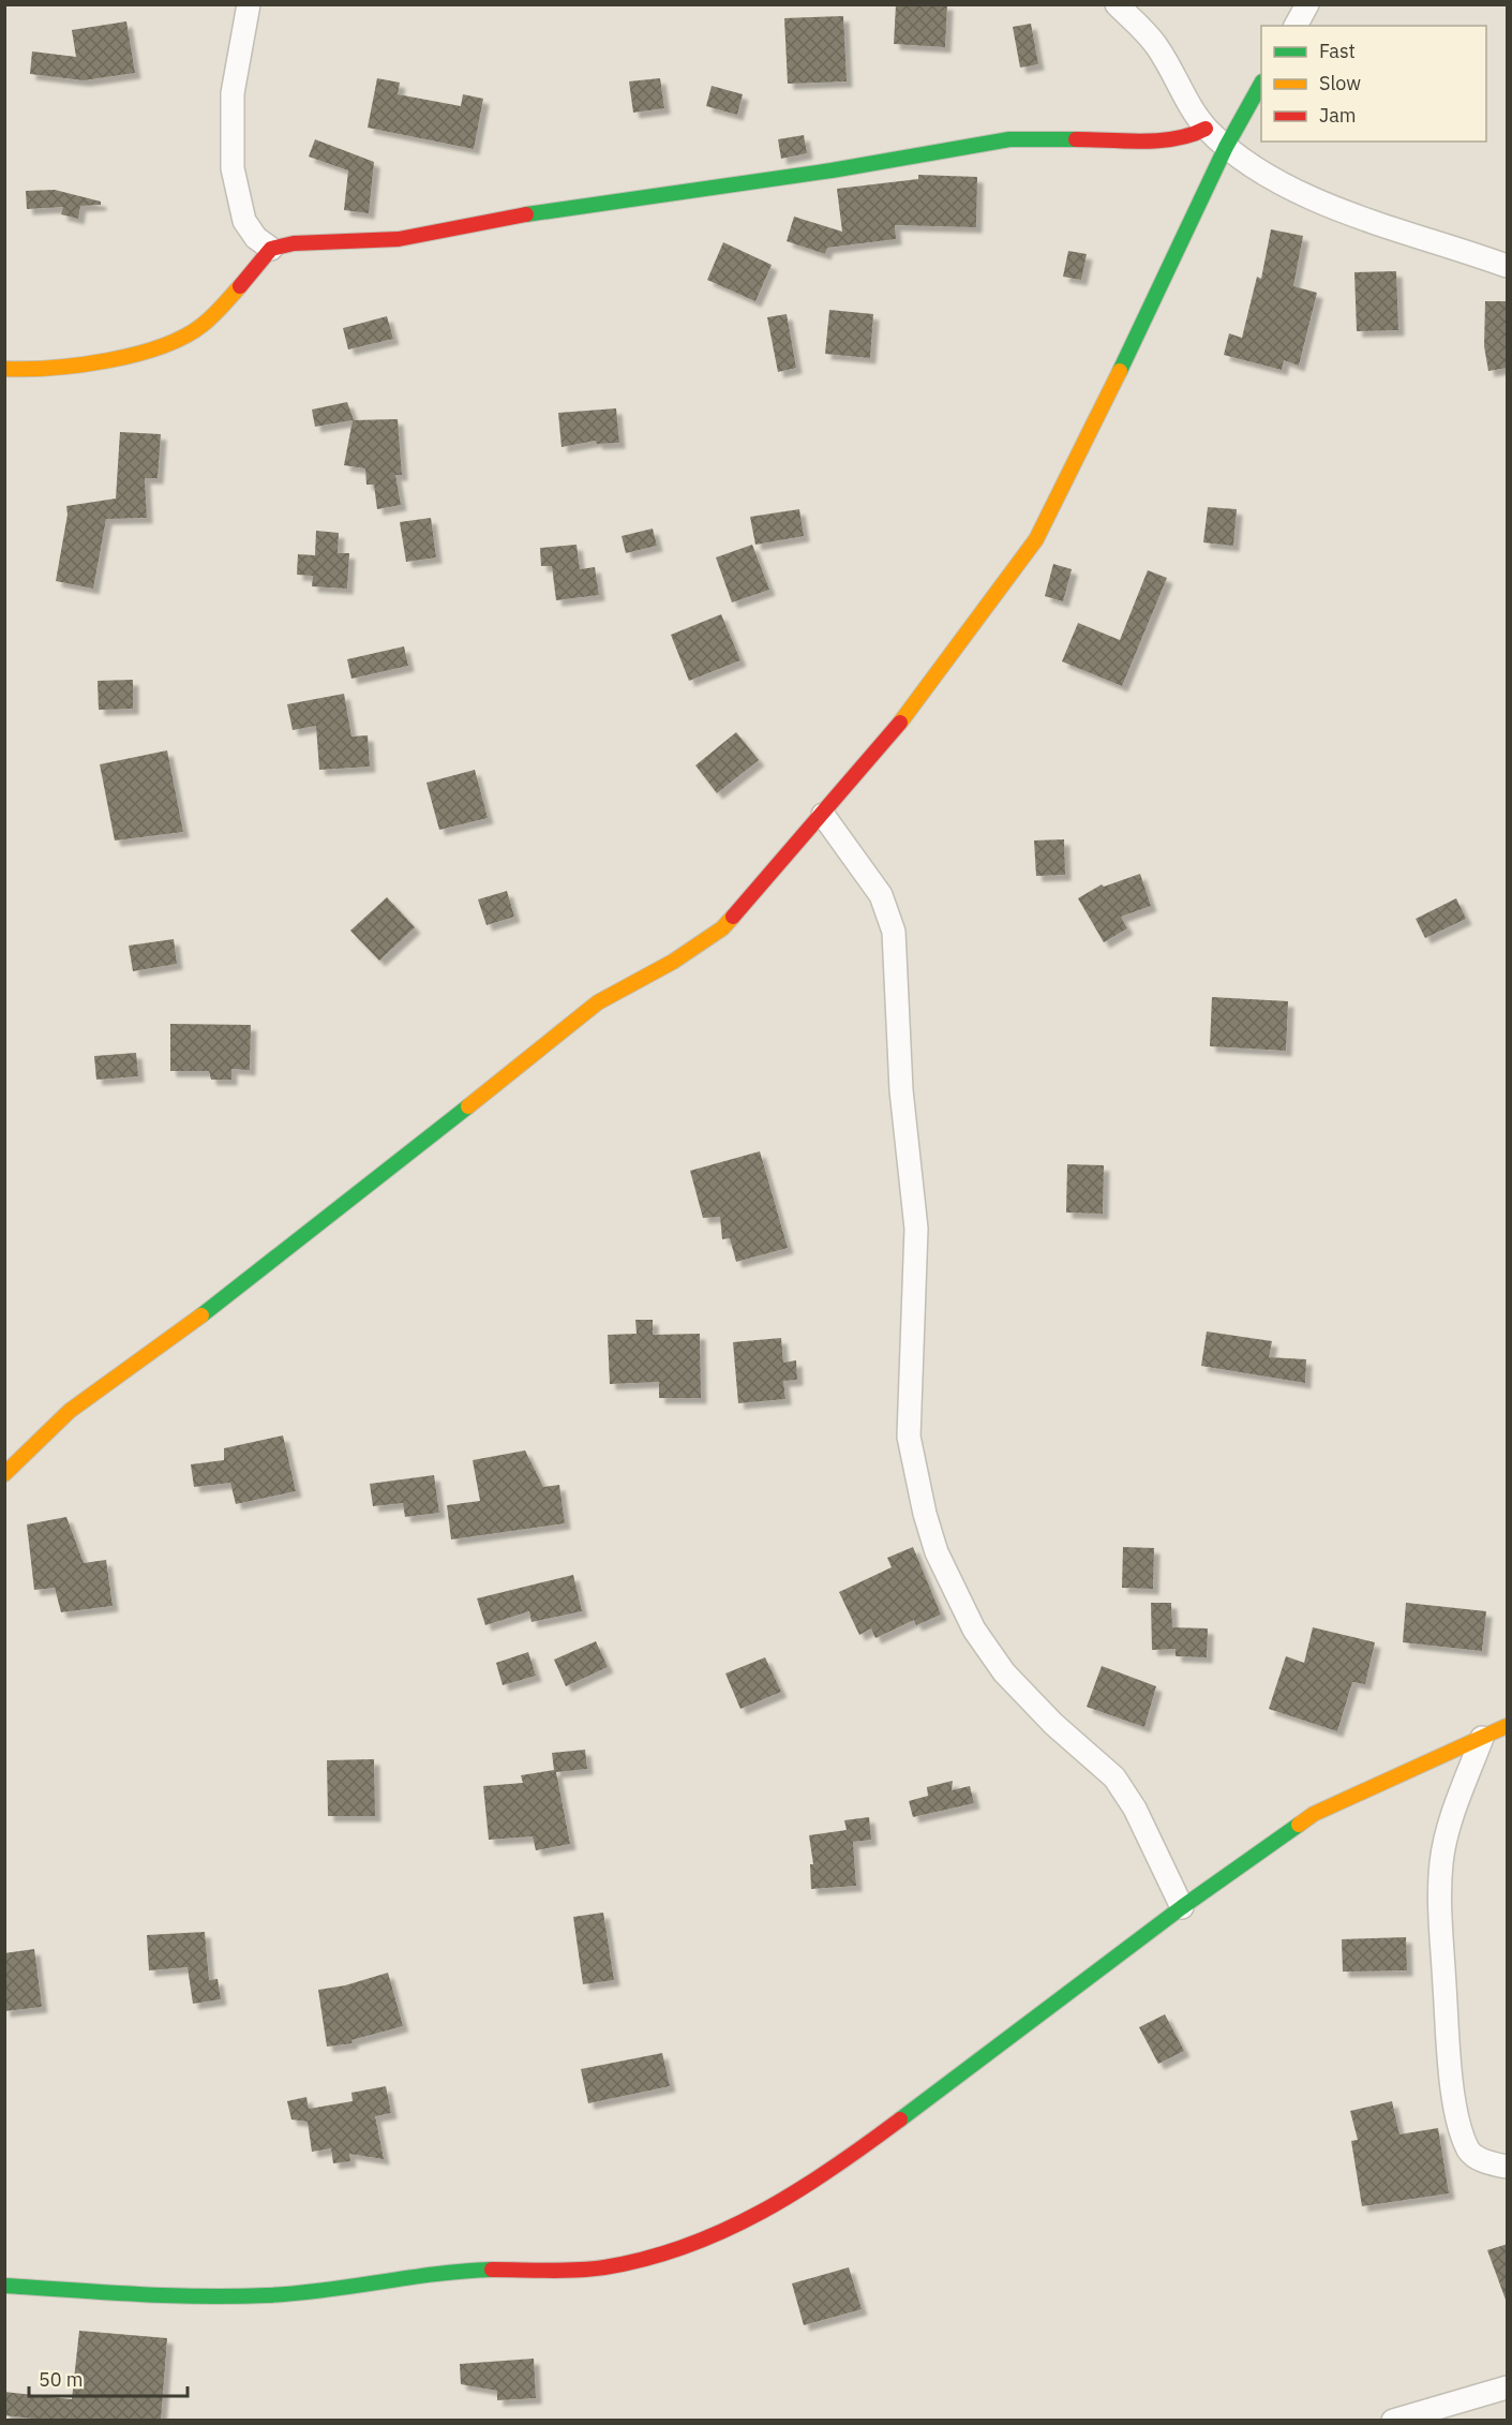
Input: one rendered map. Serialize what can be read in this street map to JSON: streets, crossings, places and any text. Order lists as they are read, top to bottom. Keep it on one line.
{"legend":["Fast","Slow","Jam"],"scale_bar":"50 m"}
